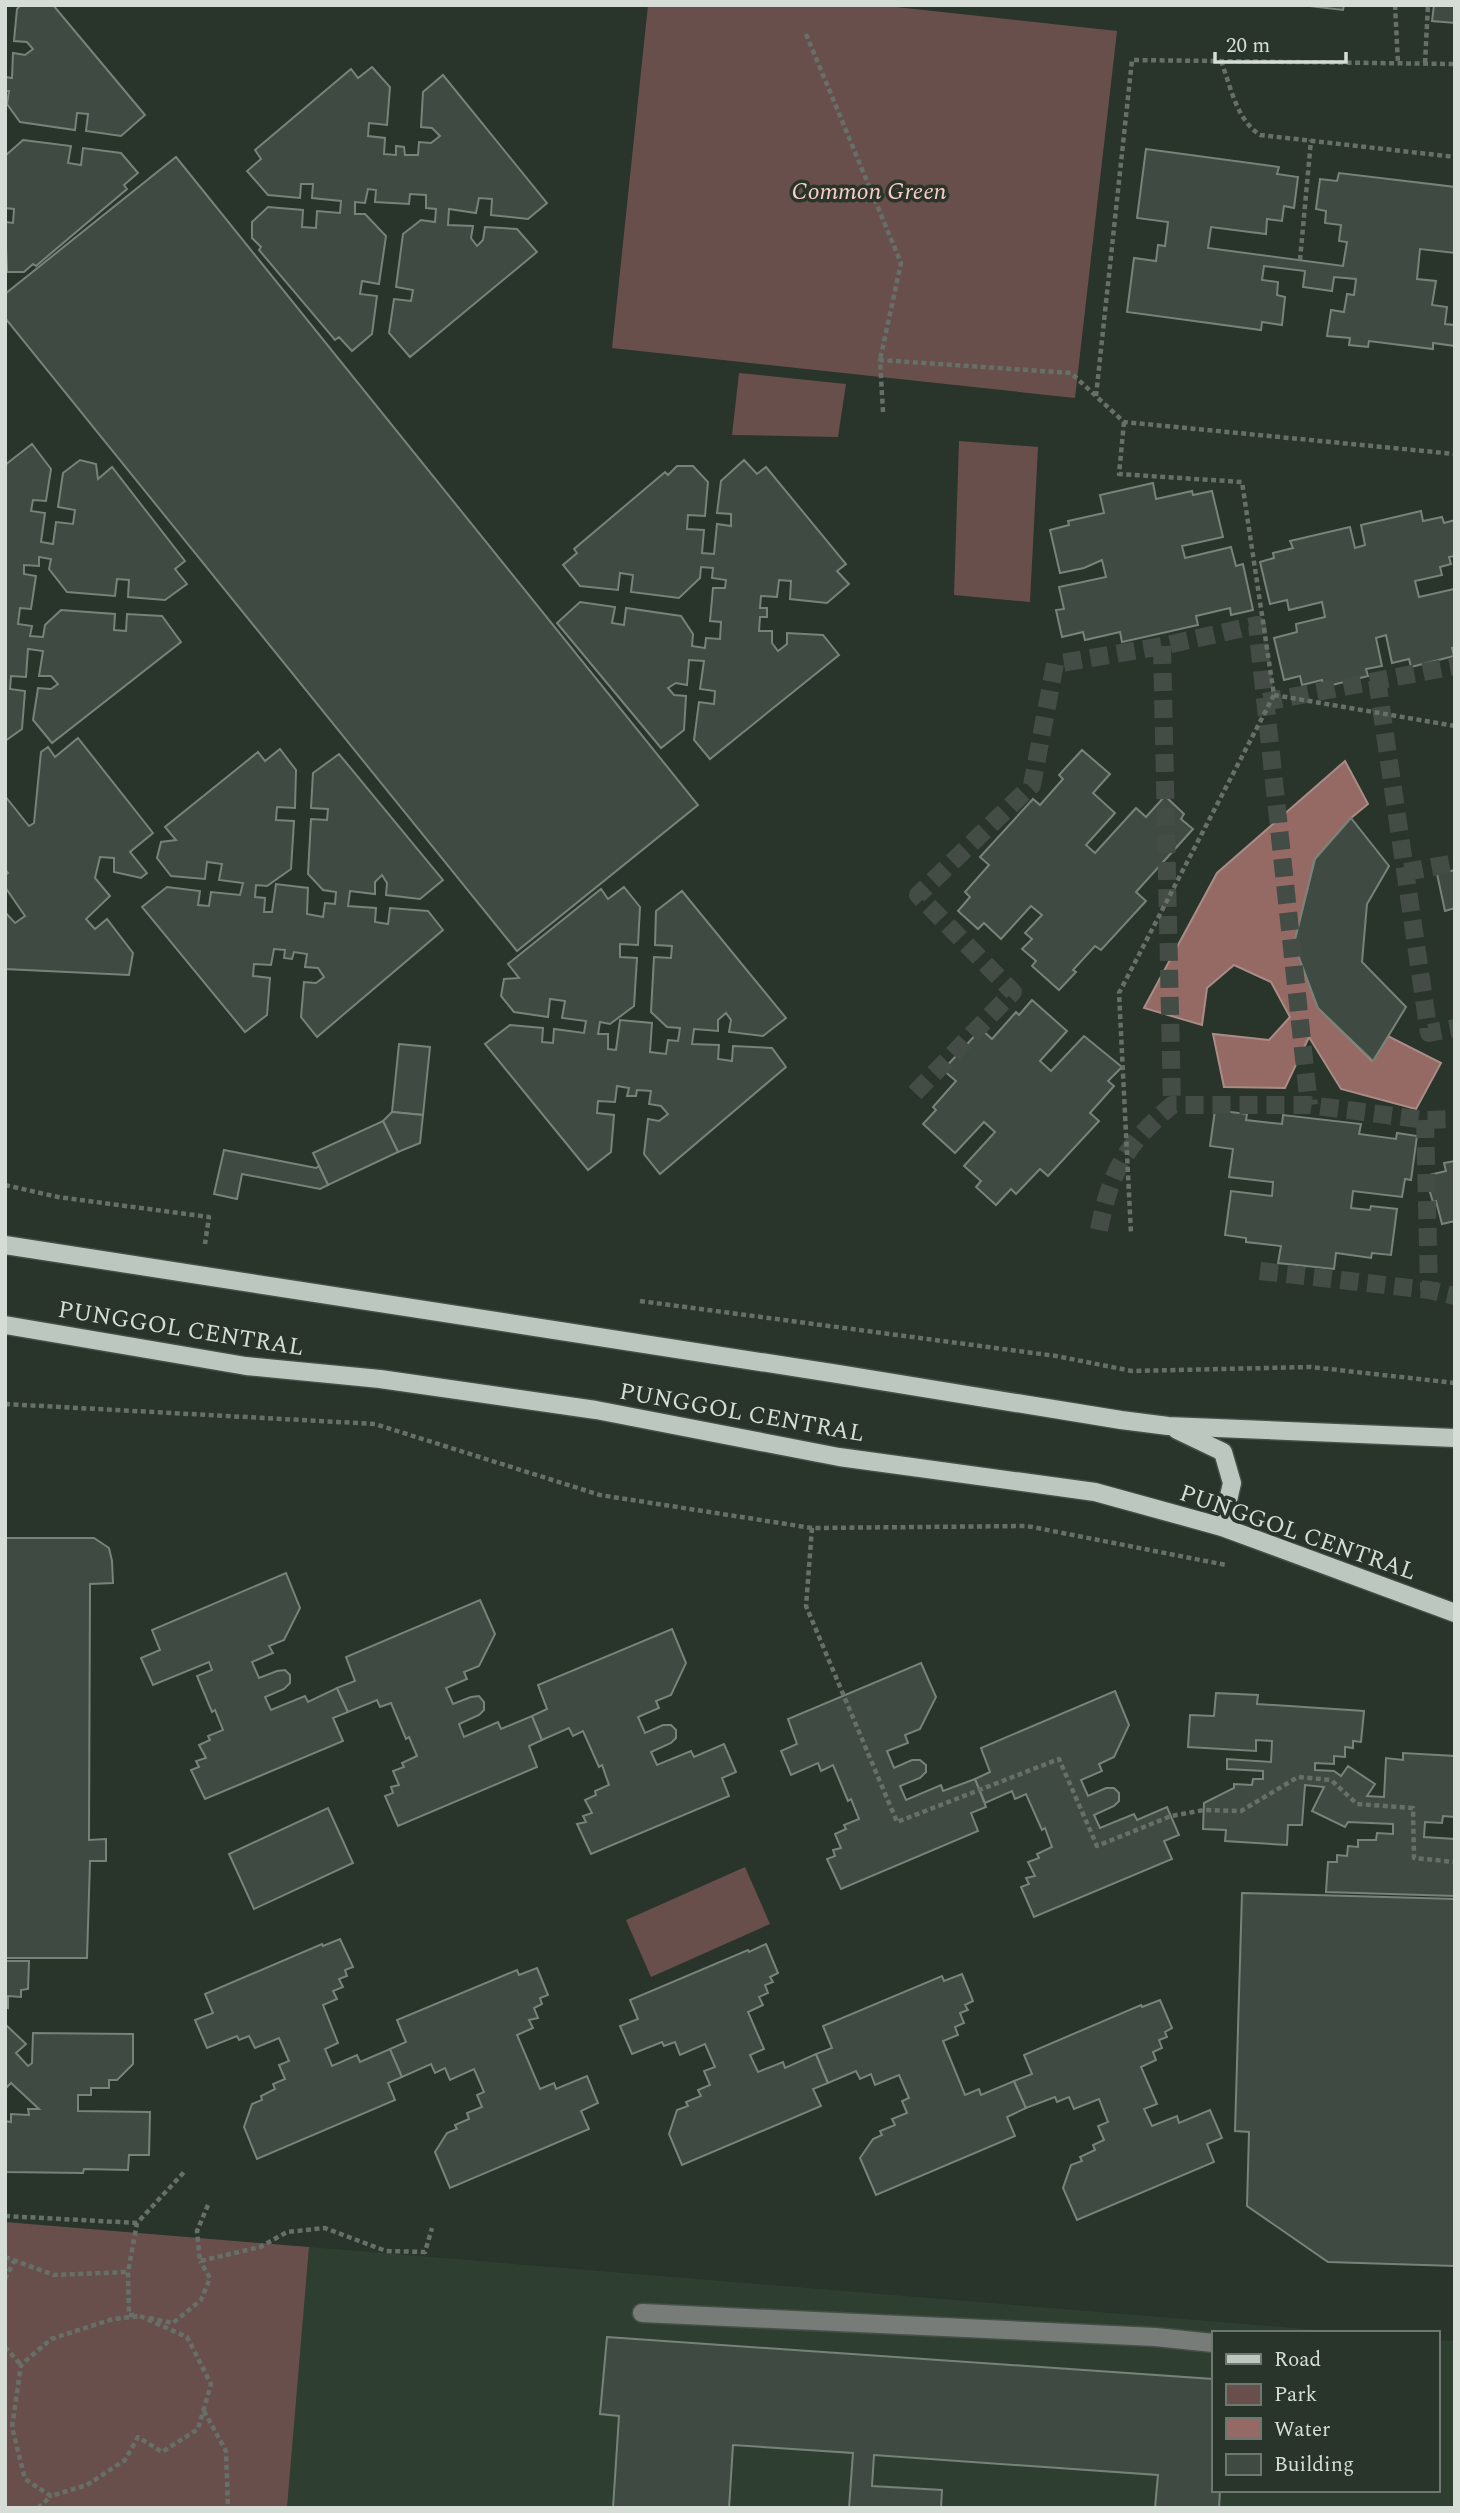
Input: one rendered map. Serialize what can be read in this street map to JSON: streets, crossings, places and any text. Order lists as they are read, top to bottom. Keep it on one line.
{"streets":{"main road":["PUNGGOL CENTRAL"]},"parks":["Common Green"],"legend":["Road","Park","Water","Building"],"scale_bar":"20 m"}
